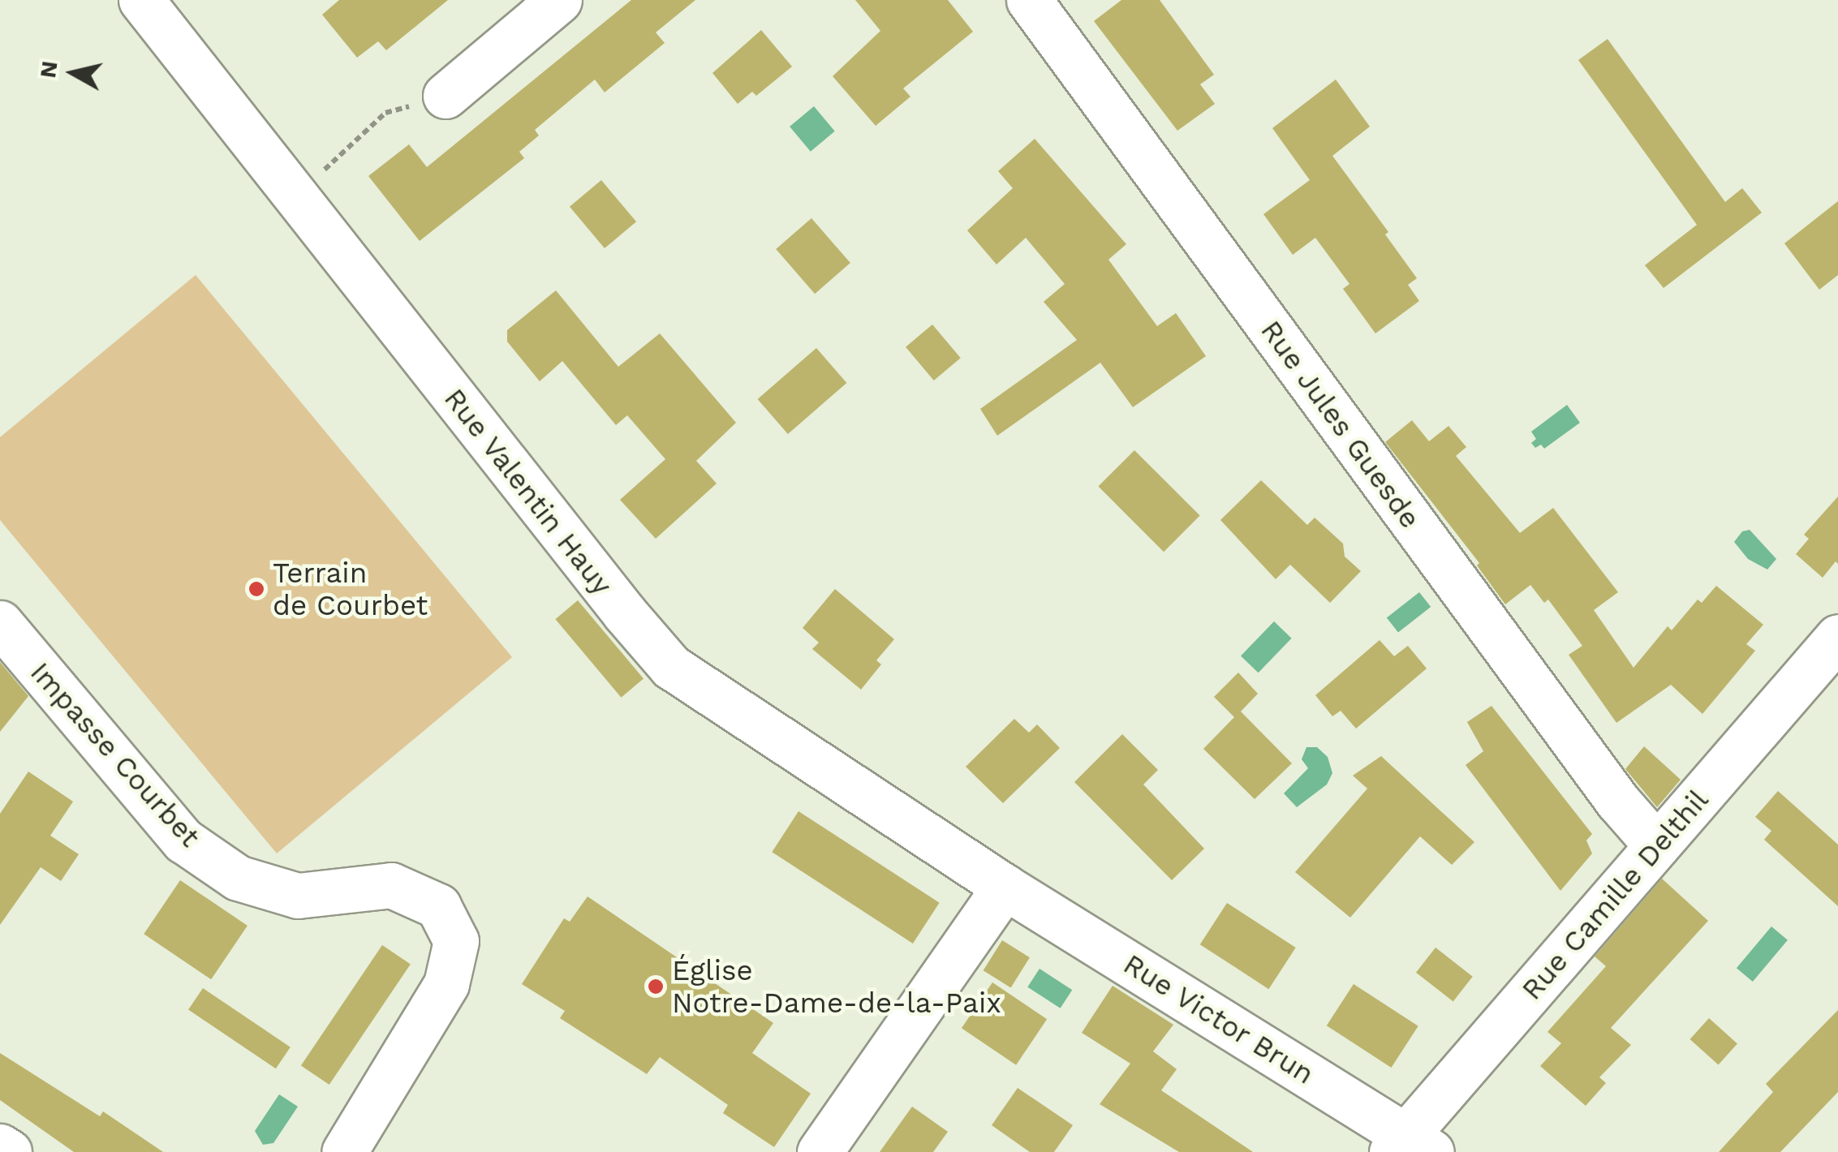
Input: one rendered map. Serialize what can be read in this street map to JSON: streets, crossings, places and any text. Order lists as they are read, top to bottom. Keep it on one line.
{"streets":{"street":["Rue Jules Guesde","Rue Valentin Hauy","Impasse Courbet","Rue Camille Delthil","Rue Victor Brun"]},"crossings":[["Rue Jules Guesde","Rue Camille Delthil"],["Rue Valentin Hauy","Rue Victor Brun"],["Rue Camille Delthil","Rue Victor Brun"]],"places":["Terrain de Courbet","Église Notre-Dame-de-la-Paix"],"north":"left"}
